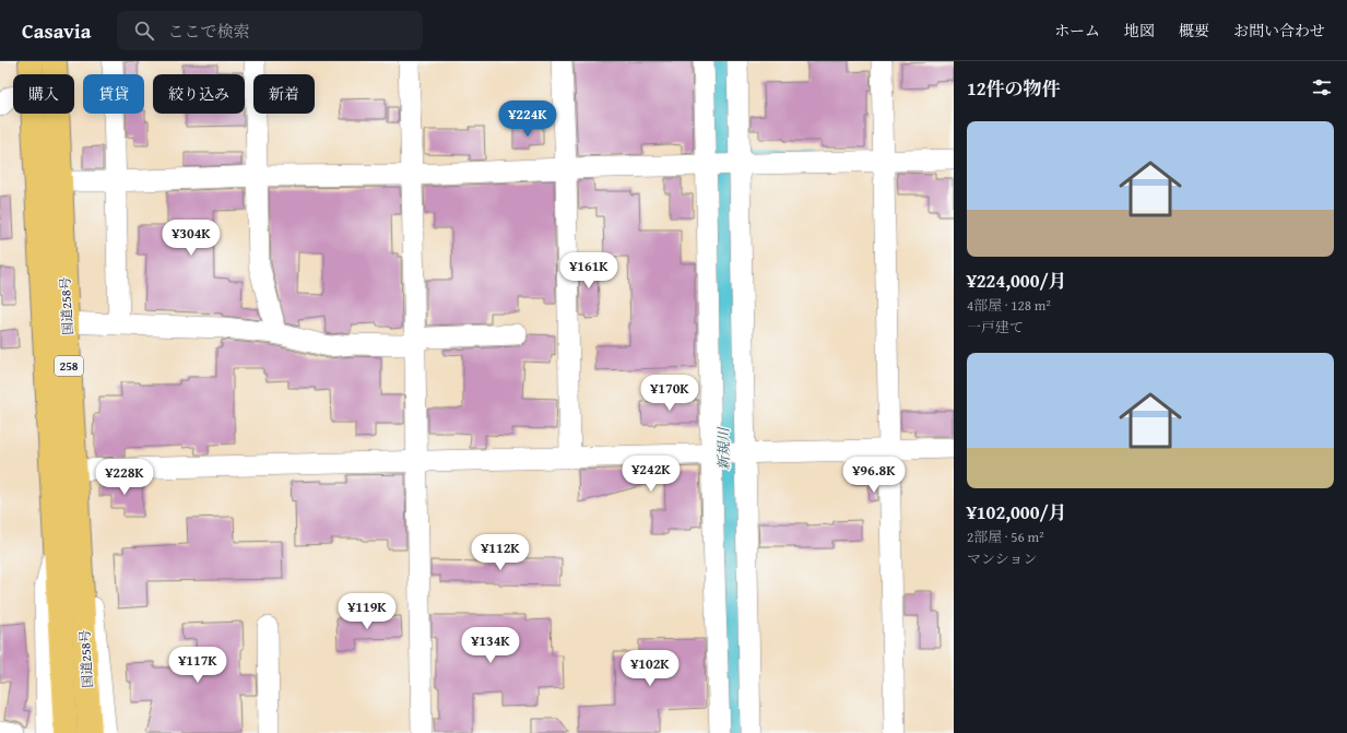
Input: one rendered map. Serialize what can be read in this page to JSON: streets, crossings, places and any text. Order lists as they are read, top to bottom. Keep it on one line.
{"streets":{"highway":["国道258号","258"]},"water":["新規川"],"page":{"header":"Casavia","search":"ここで検索","nav":["ホーム","地図","概要","お問い合わせ"],"heading":"12件の物件","chip":["購入","賃貸","絞り込み","新着"],"price":["¥224K","¥304K","¥161K","¥170K","¥242K","¥96.8K","¥228K","¥112K","¥119K","¥134K","¥117K","¥102K"],"list":[{"name":"¥224,000/月","note":"4部屋 · 128 m² · 一戸建て"},{"name":"¥102,000/月","note":"2部屋 · 56 m² · マンション"}]}}
